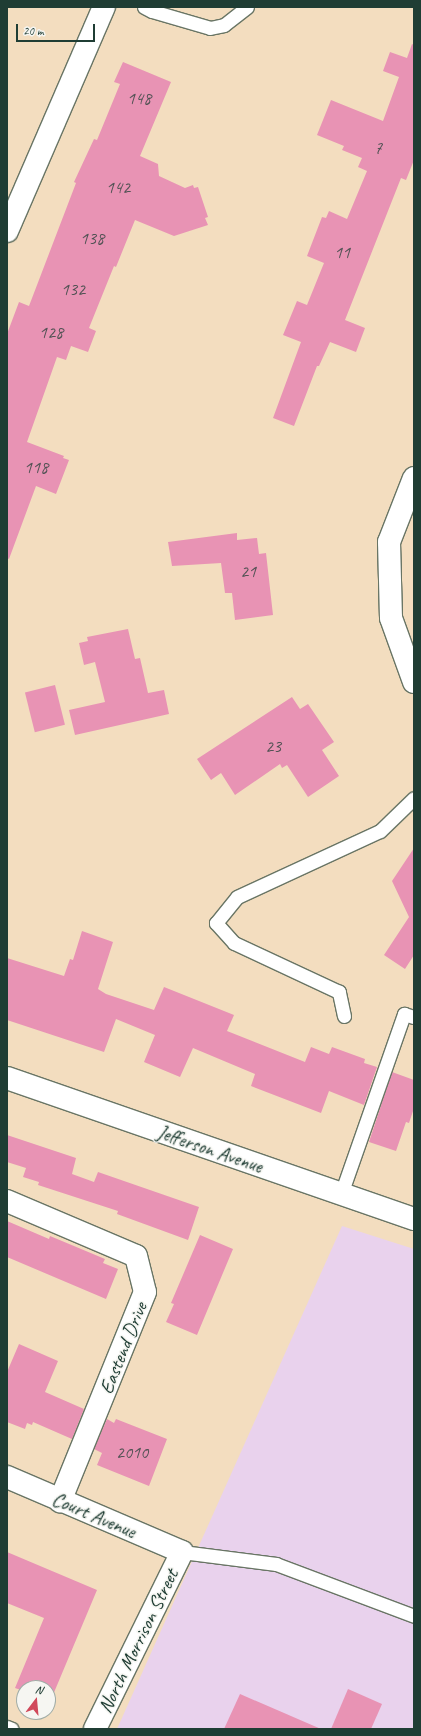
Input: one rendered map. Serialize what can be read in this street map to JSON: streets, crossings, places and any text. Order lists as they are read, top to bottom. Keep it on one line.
{"streets":{"street":["Jefferson Avenue","Eastend Drive","Court Avenue","North Morrison Street"]},"crossings":[["Eastend Drive","Court Avenue"],["Court Avenue","North Morrison Street"]],"house_numbers":["148","7","142","138","11","132","128","118","21","23","2010"],"scale_bar":"20 m","north":"top"}
